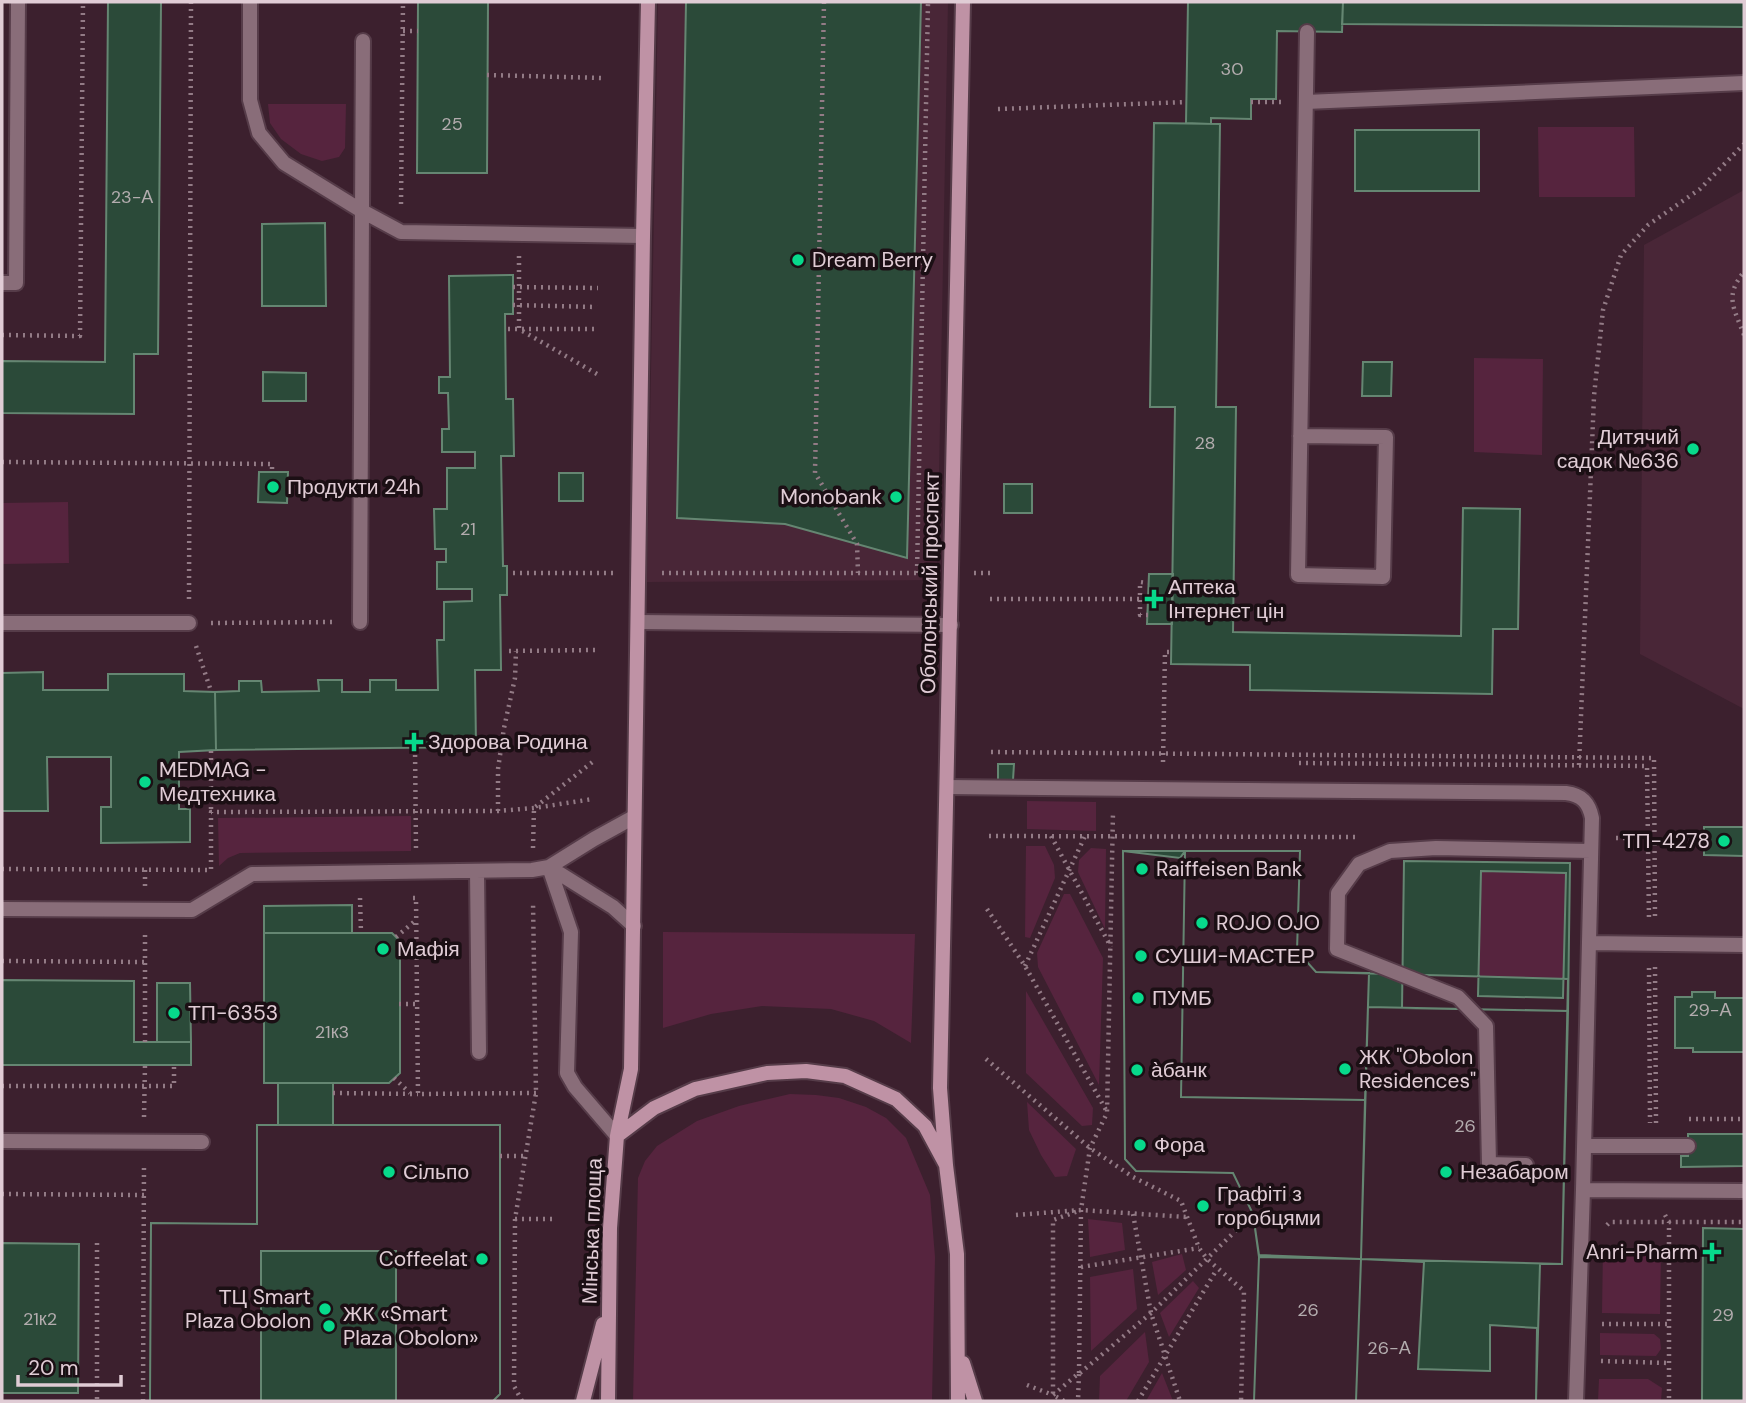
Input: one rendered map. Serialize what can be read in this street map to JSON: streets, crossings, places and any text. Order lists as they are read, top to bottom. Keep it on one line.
{"streets":{"main road":["Оболонський проспект","Мінська площа"]},"crossings":[["Оболонський проспект","Мінська площа"]],"places":{"other":["Dream Berry","Дитячий садок №636","Продукти 24h","Monobank","MEDMAG - Медтехника","ТП-4278","Raiffeisen Bank","ROJO OJO","Мафія","СУШИ-МАСТЕР","ПУМБ","ТП-6353","ЖК \"Obolon Residences\"","а̀банк","Фора","Сільпо","Незабаром","Графіті з горобцями","Coffeelat","ТЦ Smart Plaza Obolon","ЖК «Smart Plaza Obolon»"],"health":["Аптека Інтернет цін","Здорова Родина","Anri-Pharm"]},"house_numbers":["30","25","23-А","28","21","29-А","21к3","26","26","29","21к2","26-А"],"scale_bar":"20 m"}
